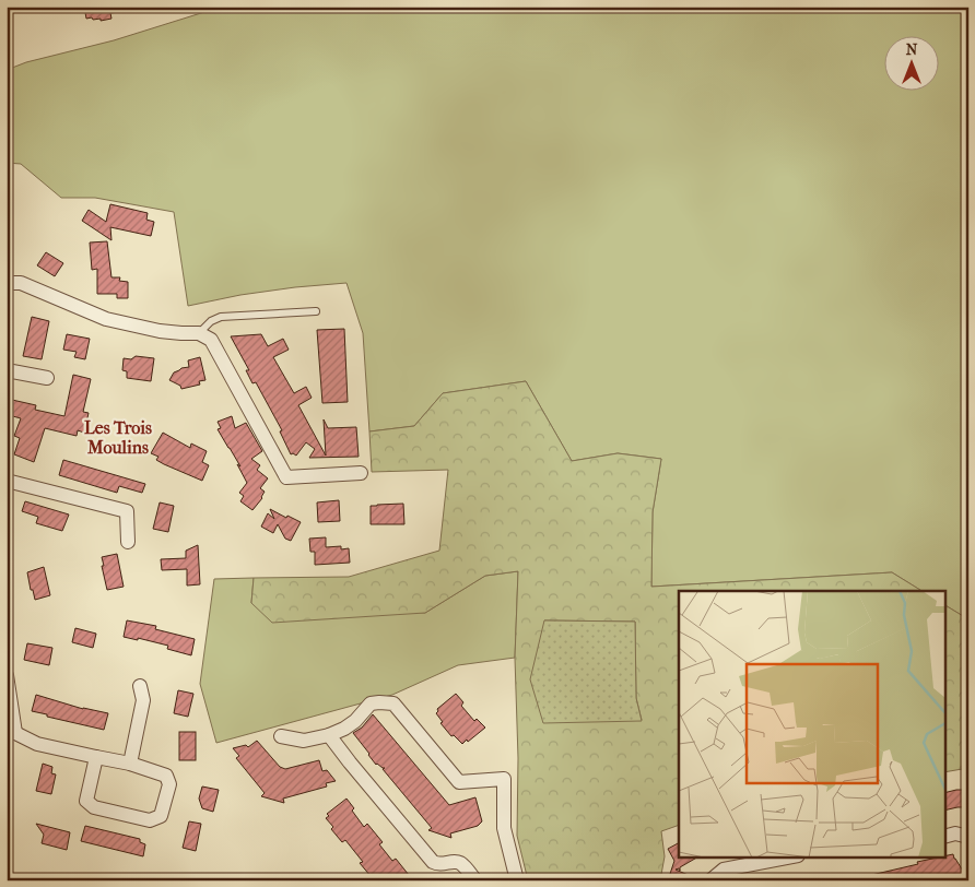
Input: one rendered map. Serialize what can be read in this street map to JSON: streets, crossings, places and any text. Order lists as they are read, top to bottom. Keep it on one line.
{"districts":["Les Trois Moulins"],"north":"top"}
